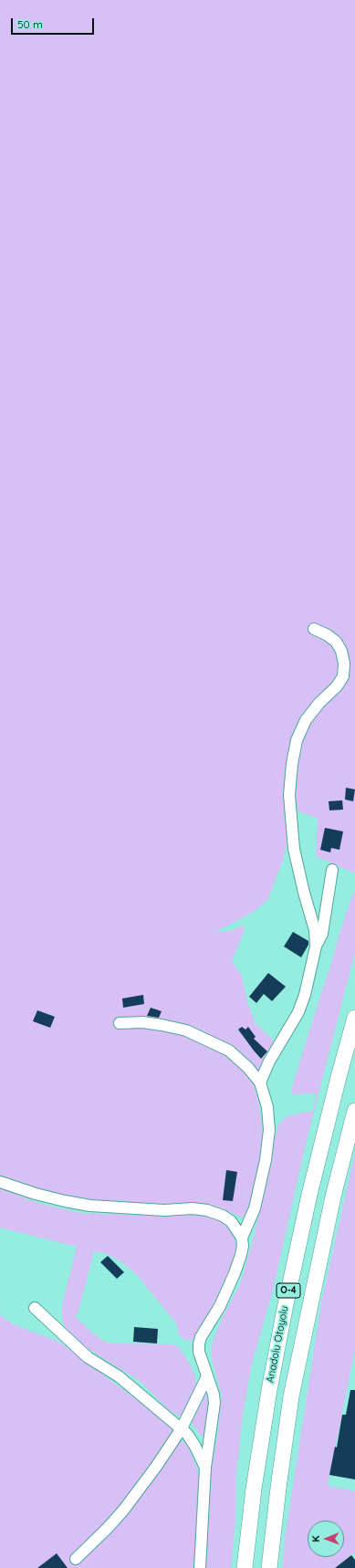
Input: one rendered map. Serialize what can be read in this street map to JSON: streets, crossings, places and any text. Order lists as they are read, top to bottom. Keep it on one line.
{"streets":{"highway":["O-4","Anadolu Otoyolu"]},"scale_bar":"50 m","north":"left"}
